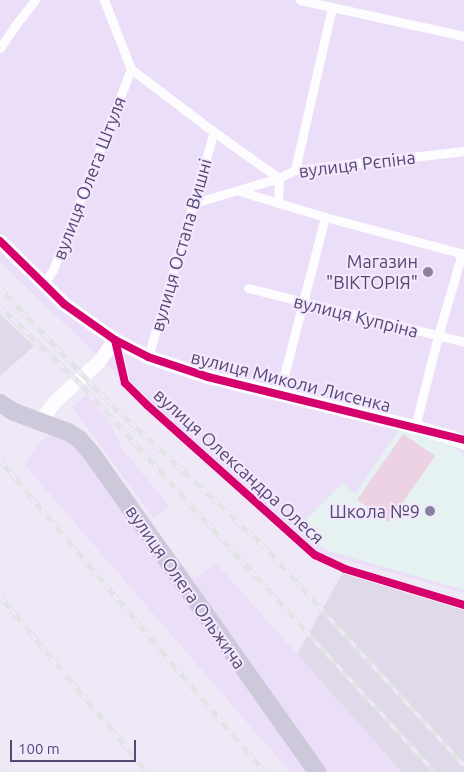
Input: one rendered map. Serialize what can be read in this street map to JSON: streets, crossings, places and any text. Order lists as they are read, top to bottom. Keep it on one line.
{"streets":{"highway":["вулиця Олега Ольжича"],"street":["вулиця Рєпіна","вулиця Олега Штуля","вулиця Остапа Вишні","вулиця Купріна","вулиця Миколи Лисенка","вулиця Олександра Олеся"]},"crossings":[["вулиця Рєпіна","вулиця Остапа Вишні"],["вулиця Олега Штуля","вулиця Миколи Лисенка"],["вулиця Остапа Вишні","вулиця Миколи Лисенка"],["вулиця Миколи Лисенка","вулиця Олександра Олеся"]],"places":["Магазин \"ВІКТОРІЯ\"","Школа №9"],"scale_bar":"100 m"}
